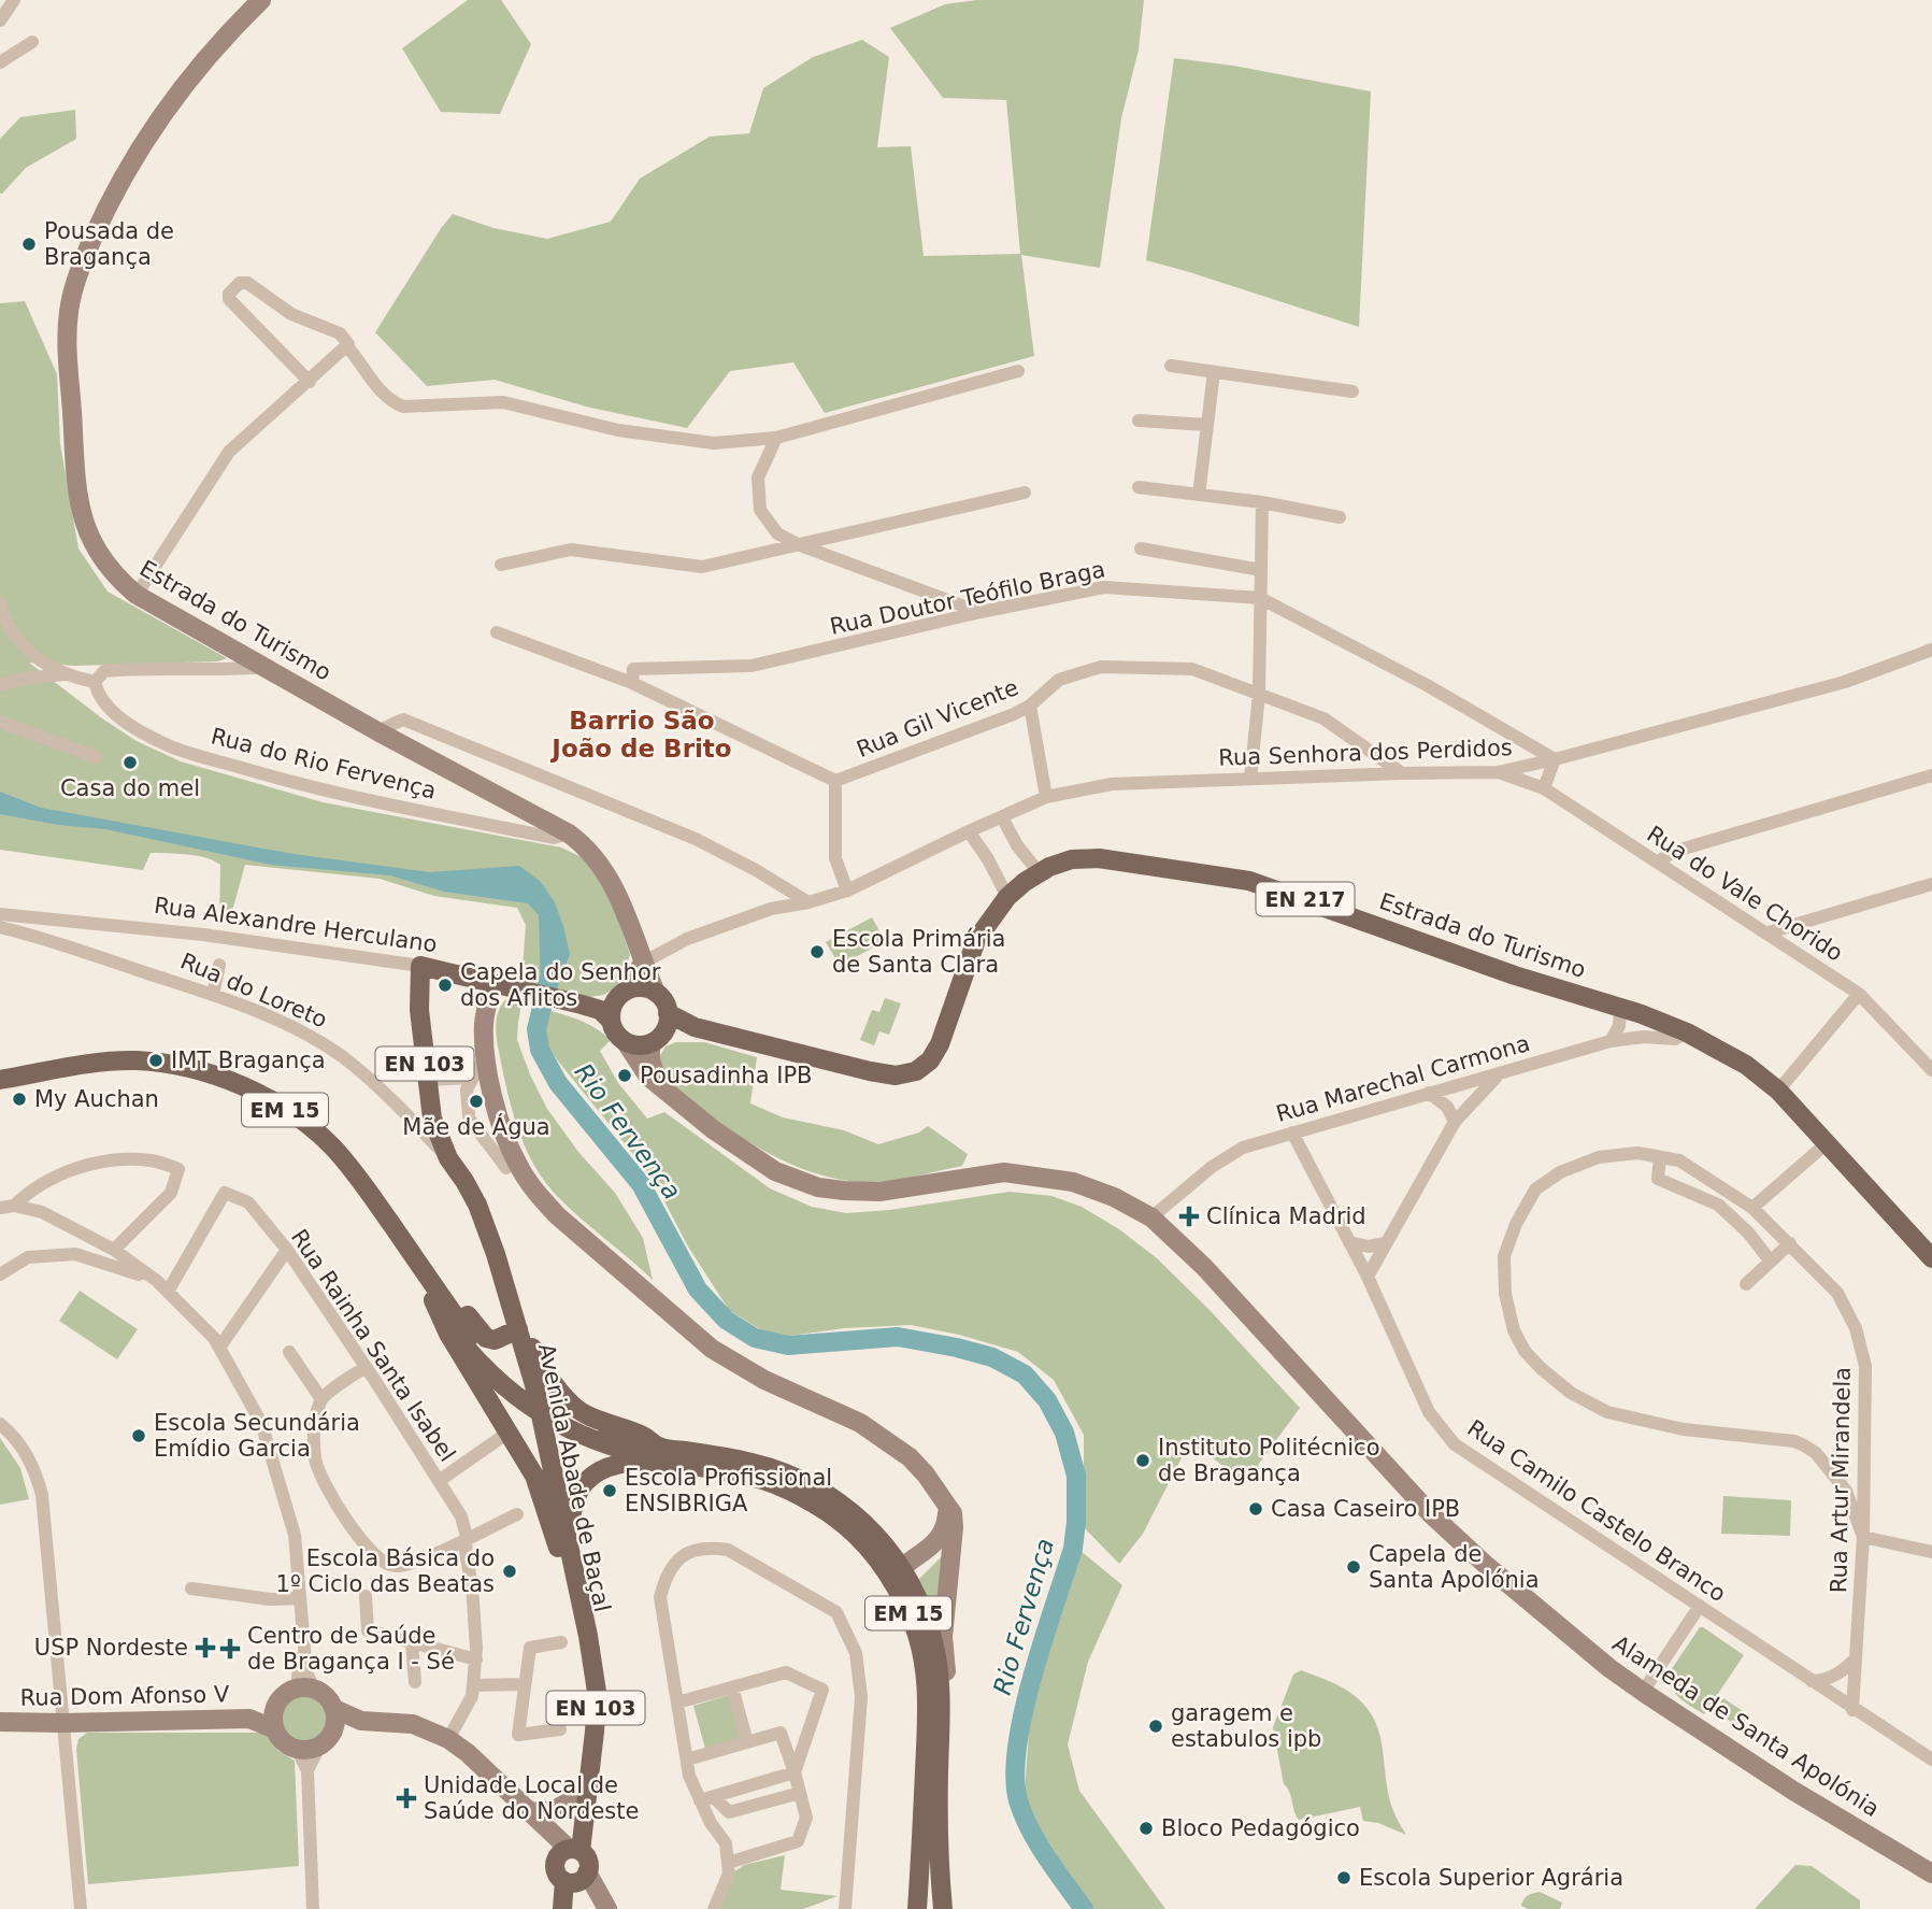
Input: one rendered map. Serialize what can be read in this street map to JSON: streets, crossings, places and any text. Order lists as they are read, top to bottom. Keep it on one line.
{"streets":{"main road":["Estrada do Turismo","EN 217","Rua Alexandre Herculano","Rua do Loreto","EN 103","EM 15","Avenida Abade de Baçal"],"street":["Rua Doutor Teófilo Braga","Rua Gil Vicente","Rua Senhora dos Perdidos","Rua do Rio Fervença","Rua do Vale Chorido","Rua Marechal Carmona","Rua Rainha Santa Isabel","Rua Artur Mirandela","Rua Camilo Castelo Branco","Rua Dom Afonso V","Alameda de Santa Apolónia"]},"crossings":[["Rua Doutor Teófilo Braga","Rua Senhora dos Perdidos"],["Estrada do Turismo","Rua Senhora dos Perdidos"],["Estrada do Turismo","Rua do Rio Fervença"],["Estrada do Turismo","Rua Alexandre Herculano"],["Estrada do Turismo","Rua Marechal Carmona"],["Estrada do Turismo","Alameda de Santa Apolónia"],["Rua Gil Vicente","Rua Senhora dos Perdidos"],["Rua Senhora dos Perdidos","Rua do Vale Chorido"],["Rua Alexandre Herculano","EN 103"],["Rua Alexandre Herculano","Alameda de Santa Apolónia"],["Rua do Loreto","EN 103"],["Rua do Loreto","Avenida Abade de Baçal"],["Rua Marechal Carmona","Rua Camilo Castelo Branco"],["Rua Marechal Carmona","Alameda de Santa Apolónia"],["Rua Artur Mirandela","Rua Camilo Castelo Branco"]],"districts":["Barrio São João de Brito"],"water":["Rio Fervença"],"places":{"other":["Pousada de Bragança","Casa do mel","Escola Primária de Santa Clara","Capela do Senhor dos Aflitos","IMT Bragança","Pousadinha IPB","My Auchan","Mãe de Água","Escola Secundária Emídio Garcia","Instituto Politécnico de Bragança","Escola Profissional ENSIBRIGA","Casa Caseiro IPB","Capela de Santa Apolónia","Escola Básica do 1º Ciclo das Beatas","garagem e estabulos ipb","Bloco Pedagógico","Escola Superior Agrária"],"health":["Clínica Madrid","USP Nordeste","Centro de Saúde de Bragança I - Sé","Unidade Local de Saúde do Nordeste"]}}
